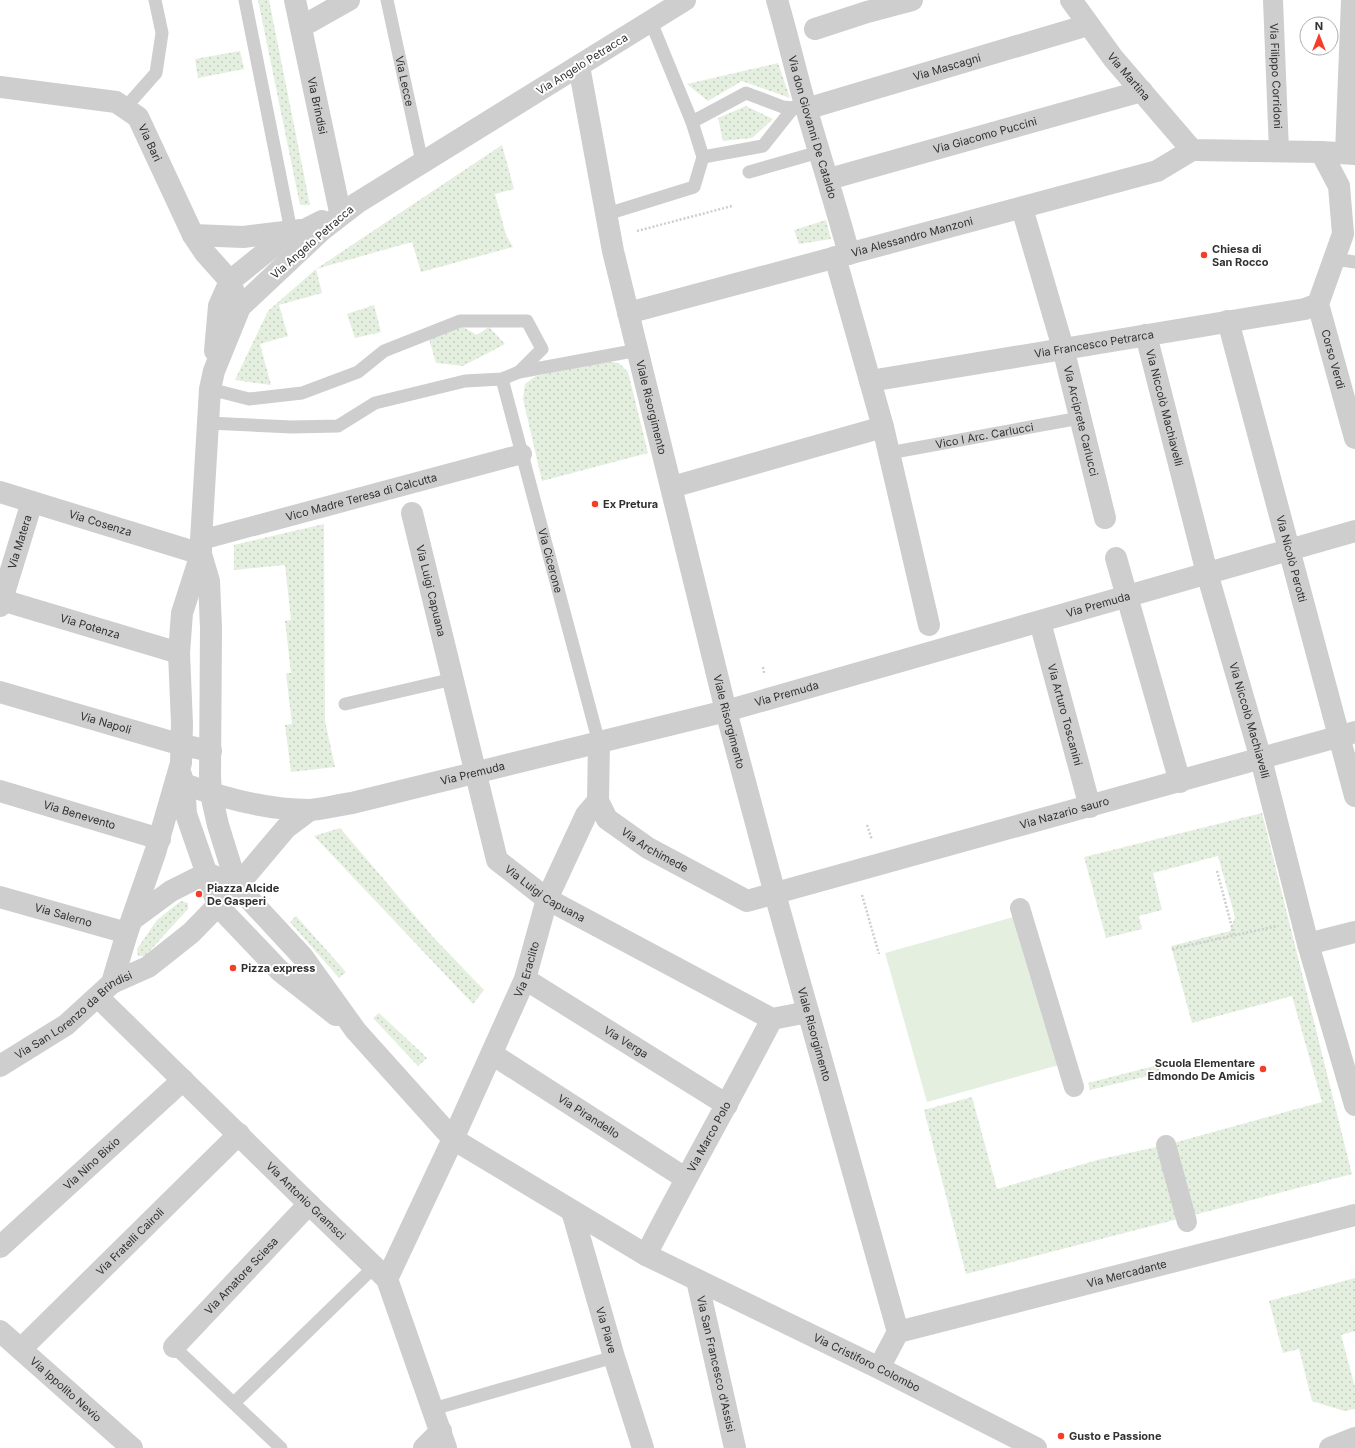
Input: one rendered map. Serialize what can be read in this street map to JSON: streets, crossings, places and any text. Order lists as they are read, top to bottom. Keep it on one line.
{"streets":{"street":["Via Angelo Petracca","Via Mascagni","Via Martina","Via Filippo Corridoni","Via Brindisi","Via don Giovanni De Cataldo","Via Giacomo Puccini","Via Bari","Via Alessandro Manzoni","Via Francesco Petrarca","Corso Verdi","Viale Risorgimento","Via Niccolò Machiavelli","Via Arciprete Carlucci","Vico Madre Teresa di Calcutta","Via Cosenza","Via Matera","Via Nicolò Perotti","Via Luigi Capuana","Via Premuda","Via Potenza","Via Arturo Toscanini","Via Napoli","Via Nazario sauro","Via Benevento","Via Archimede","Via Salerno","Via Eraclito","Via San Lorenzo da Brindisi","Via Verga","Via Pirandello","Via Marco Polo","Via Nino Bixio","Via Antonio Gramsci","Via Fratelli Cairoli","Via Mercadante","Via Amatore Sciesa","Via Piave","Via Cristiforo Colombo","Via San Francesco d'Assisi","Via Ippolito Nevio"],"lane":["Via Lecce","Vico I Arc. Carlucci","Via Cicerone"]},"crossings":[["Via Angelo Petracca","Via Lecce"],["Via Angelo Petracca","Via Brindisi"],["Via Angelo Petracca","Viale Risorgimento"],["Via Angelo Petracca","Vico Madre Teresa di Calcutta"],["Via Angelo Petracca","Via Cosenza"],["Via Mascagni","Via Martina"],["Via Mascagni","Via don Giovanni De Cataldo"],["Via Martina","Via Giacomo Puccini"],["Via Martina","Via Alessandro Manzoni"],["Via don Giovanni De Cataldo","Via Giacomo Puccini"],["Via don Giovanni De Cataldo","Via Alessandro Manzoni"],["Via don Giovanni De Cataldo","Via Francesco Petrarca"],["Via don Giovanni De Cataldo","Vico I Arc. Carlucci"],["Via Alessandro Manzoni","Viale Risorgimento"],["Via Alessandro Manzoni","Via Arciprete Carlucci"],["Via Francesco Petrarca","Corso Verdi"],["Via Francesco Petrarca","Via Niccolò Machiavelli"],["Via Francesco Petrarca","Via Arciprete Carlucci"],["Via Francesco Petrarca","Via Nicolò Perotti"],["Viale Risorgimento","Via Premuda"],["Viale Risorgimento","Via Nazario sauro"],["Viale Risorgimento","Via Archimede"],["Viale Risorgimento","Via Mercadante"],["Via Niccolò Machiavelli","Via Premuda"],["Via Niccolò Machiavelli","Via Nazario sauro"],["Via Arciprete Carlucci","Vico I Arc. Carlucci"],["Vico Madre Teresa di Calcutta","Via Cosenza"],["Vico Madre Teresa di Calcutta","Via Cicerone"],["Via Cosenza","Via Matera"],["Via Matera","Via Potenza"],["Via Nicolò Perotti","Via Premuda"],["Via Nicolò Perotti","Via Nazario sauro"],["Via Cicerone","Via Premuda"],["Via Cicerone","Via Archimede"],["Via Luigi Capuana","Via Premuda"],["Via Luigi Capuana","Via Eraclito"],["Via Luigi Capuana","Via Marco Polo"],["Via Premuda","Via Arturo Toscanini"],["Via Premuda","Via Archimede"],["Via Arturo Toscanini","Via Nazario sauro"],["Via Nazario sauro","Via Archimede"],["Via Archimede","Via Eraclito"],["Via Eraclito","Via Verga"],["Via Eraclito","Via Pirandello"],["Via Eraclito","Via Antonio Gramsci"],["Via Eraclito","Via Cristiforo Colombo"],["Via San Lorenzo da Brindisi","Via Antonio Gramsci"],["Via Verga","Via Marco Polo"],["Via Pirandello","Via Marco Polo"],["Via Marco Polo","Via Cristiforo Colombo"],["Via Nino Bixio","Via Antonio Gramsci"],["Via Antonio Gramsci","Via Fratelli Cairoli"],["Via Antonio Gramsci","Via Amatore Sciesa"],["Via Fratelli Cairoli","Via Ippolito Nevio"],["Via Piave","Via Cristiforo Colombo"],["Via Cristiforo Colombo","Via San Francesco d'Assisi"]],"places":["Chiesa di San Rocco","Ex Pretura","Piazza Alcide De Gasperi","Pizza express","Scuola Elementare Edmondo De Amicis","Gusto e Passione"],"north":"top"}
